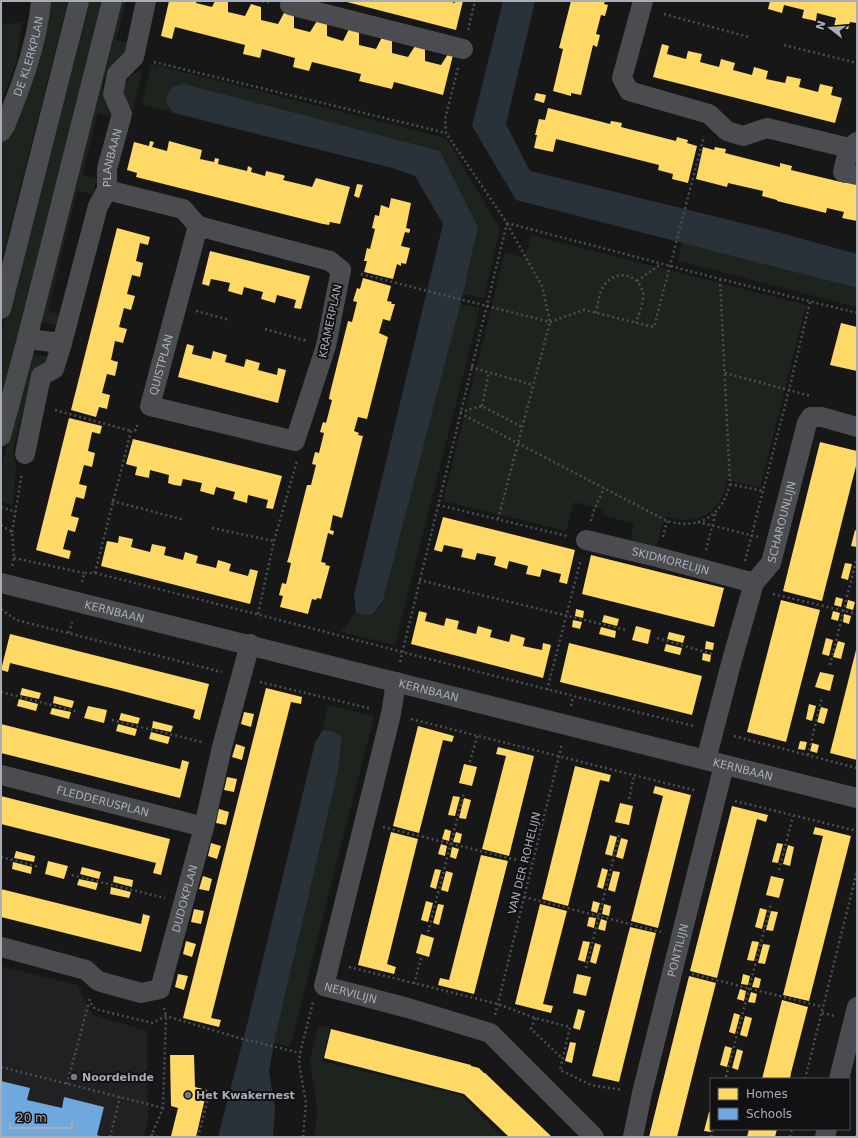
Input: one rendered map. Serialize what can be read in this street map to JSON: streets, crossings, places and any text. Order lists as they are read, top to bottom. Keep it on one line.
{"streets":{"street":["DE KLERKPLAN","PLANBAAN","KRAMERPLAN","QUISTPLAN","SCHAROUNLIJN","SKIDMORELIJN","KERNBAAN","FLEDDERUSPLAN","DUDOKPLAN","PONTILIJN","NERVILIJN"],"path":["VAN DER ROHELIJN"]},"crossings":[["KRAMERPLAN","QUISTPLAN"],["SCHAROUNLIJN","SKIDMORELIJN"],["SCHAROUNLIJN","KERNBAAN"],["SCHAROUNLIJN","PONTILIJN"],["KERNBAAN","VAN DER ROHELIJN"],["KERNBAAN","DUDOKPLAN"],["KERNBAAN","PONTILIJN"],["KERNBAAN","NERVILIJN"],["FLEDDERUSPLAN","DUDOKPLAN"],["VAN DER ROHELIJN","NERVILIJN"]],"places":["Noordeinde","Het Kwakernest"],"legend":["Homes","Schools"],"scale_bar":"20 m","north":"left"}
